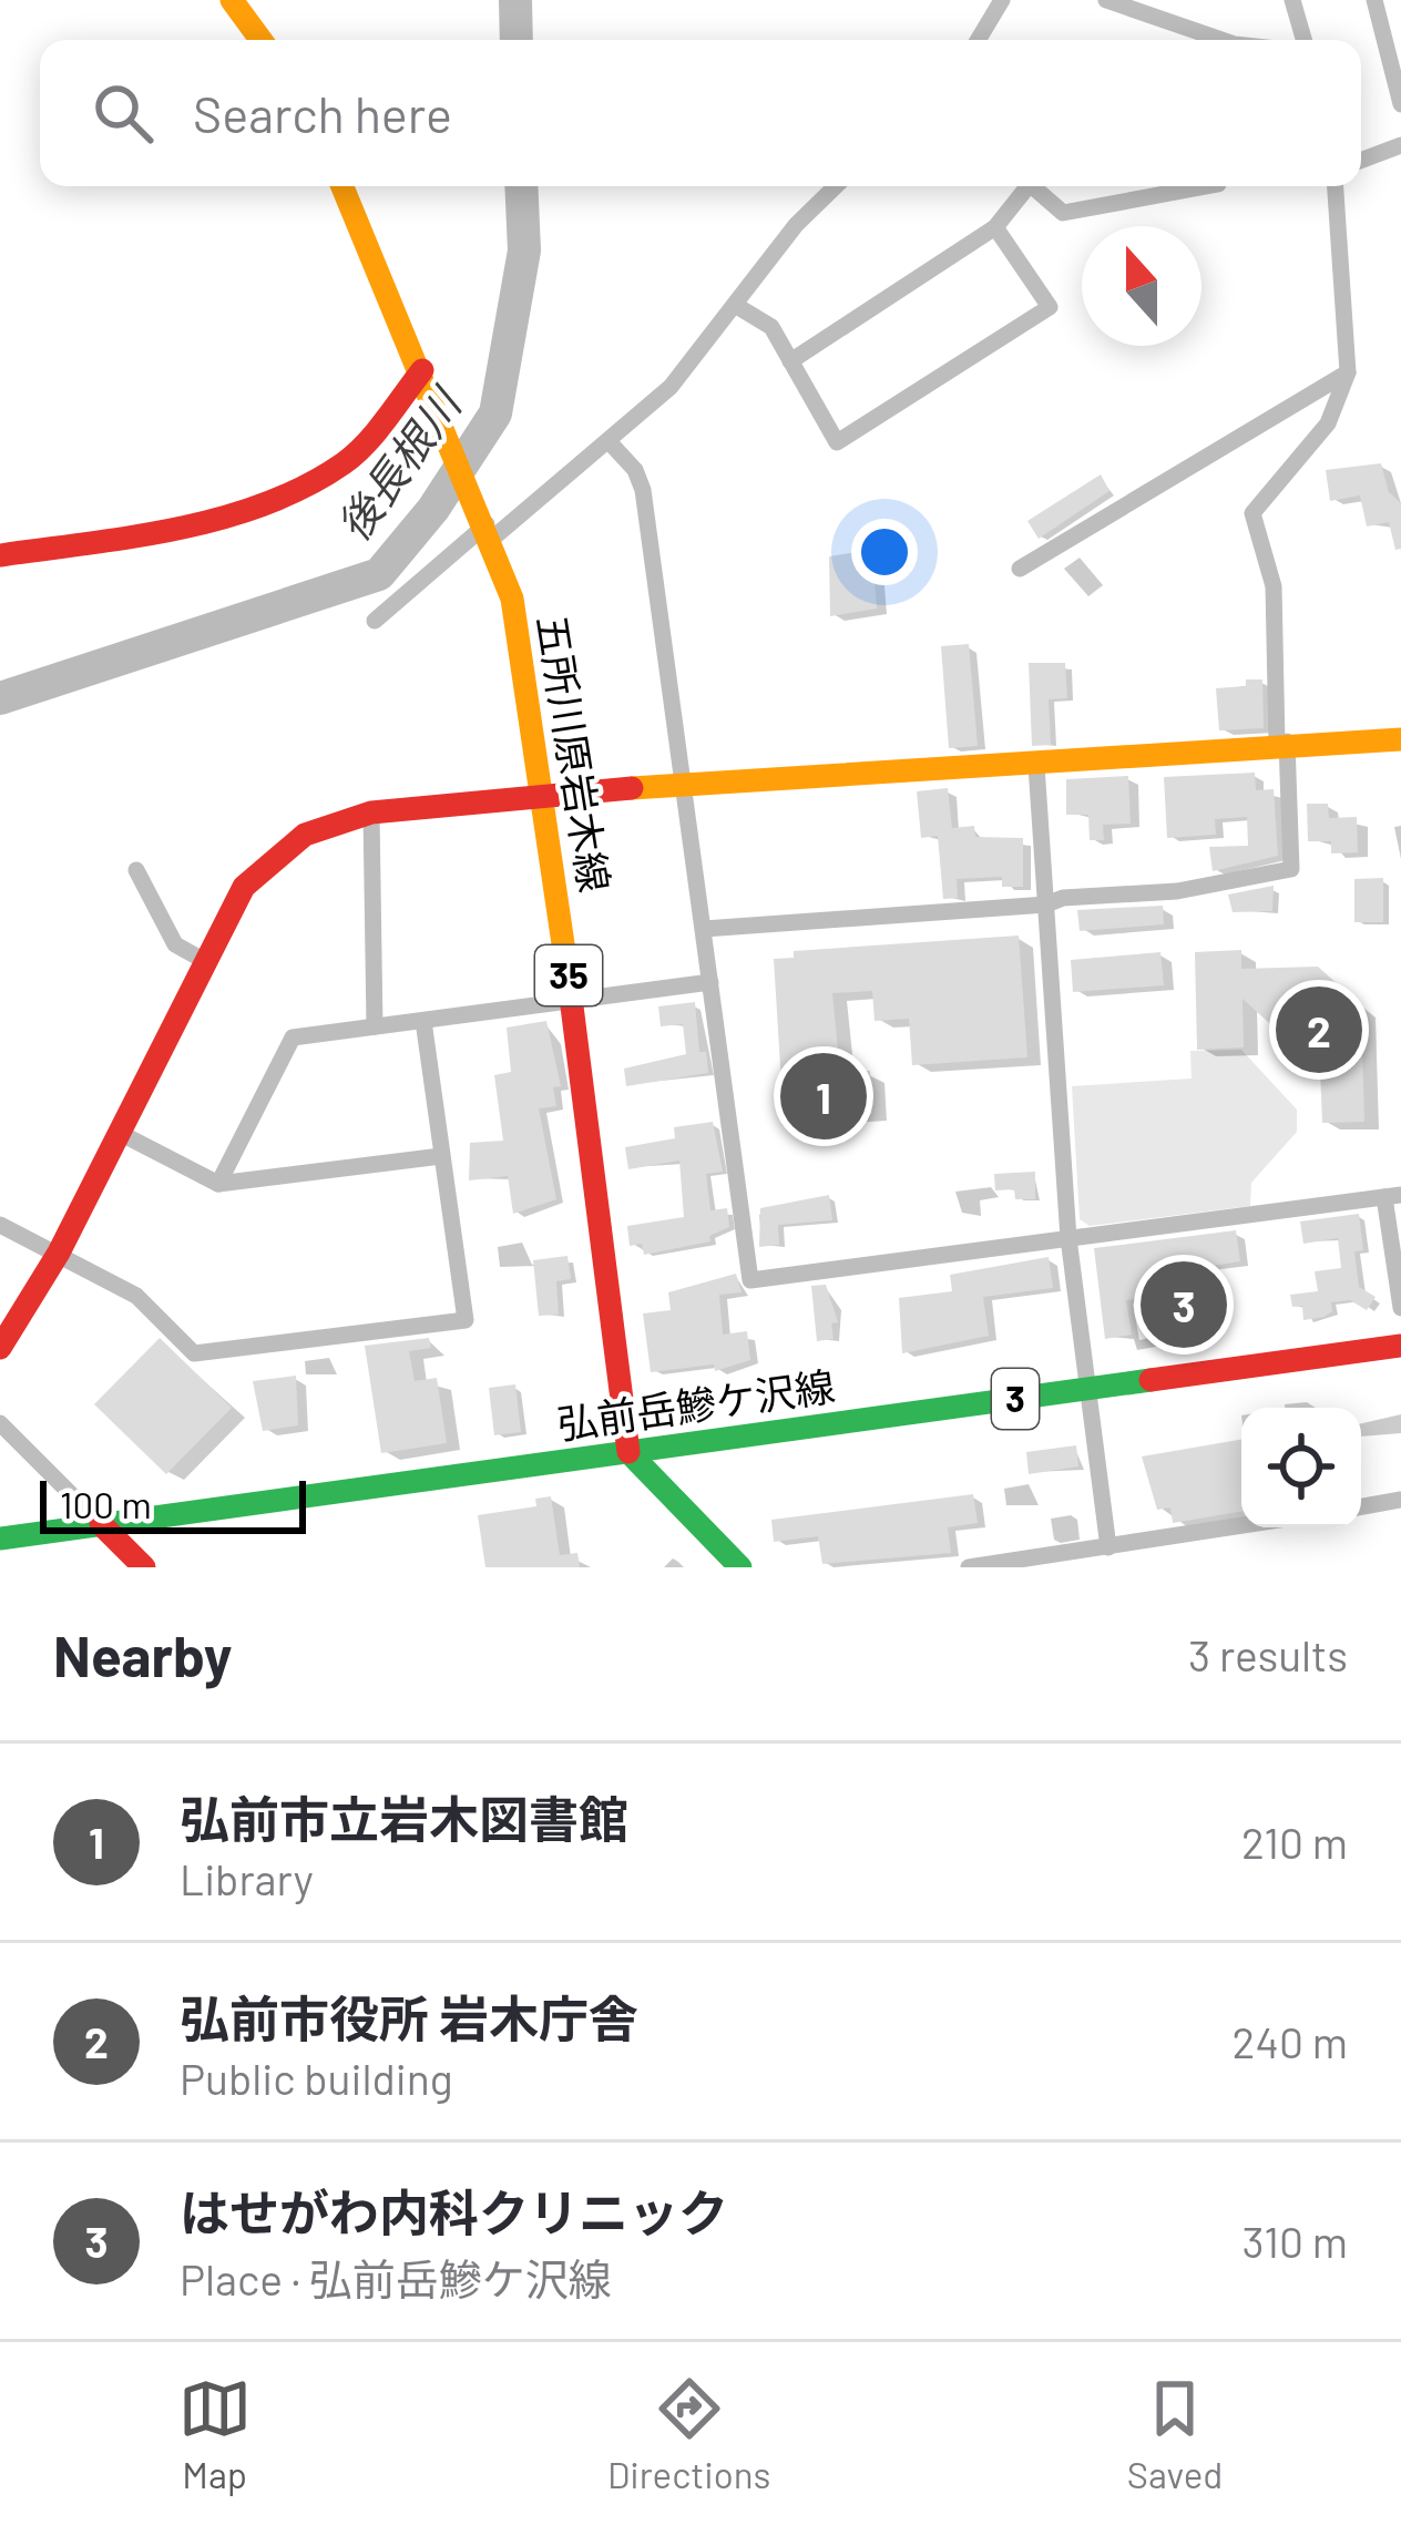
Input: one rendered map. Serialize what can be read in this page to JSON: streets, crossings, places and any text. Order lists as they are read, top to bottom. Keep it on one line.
{"streets":{"main road":["五所川原岩木線","35","3","弘前岳鰺ケ沢線"]},"crossings":[["五所川原岩木線","弘前岳鰺ケ沢線"]],"water":["後長根川"],"scale_bar":"100 m","north":"top","page":{"search":"Search here","pins":["2","1","3"],"scale":"100 m","heading":["Nearby","3 results"],"list":[{"mark":"1","name":"弘前市立岩木図書館","note":"Library","value":"210 m"},{"mark":"2","name":"弘前市役所 岩木庁舎","note":"Public building","value":"240 m"},{"mark":"3","name":"はせがわ内科クリニック","note":"Place · 弘前岳鰺ケ沢線","value":"310 m"}],"nav":["Map","Directions","Saved"]}}
